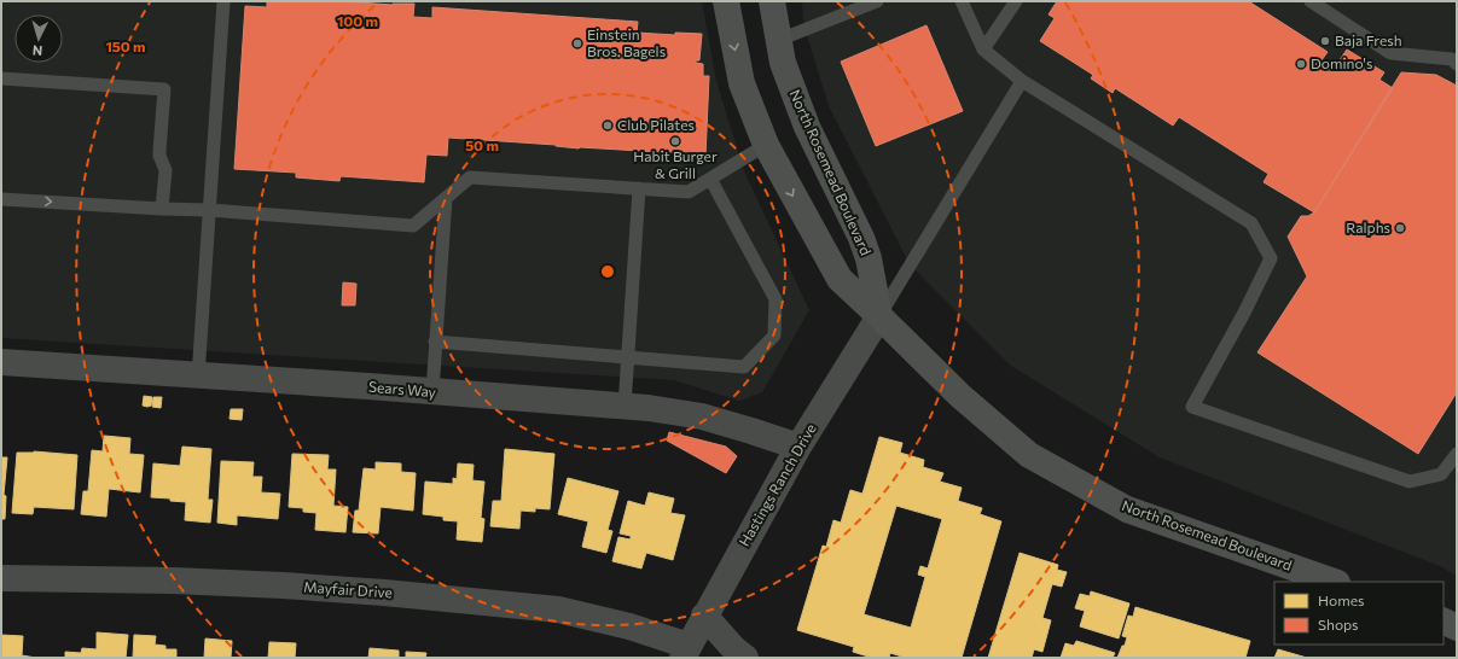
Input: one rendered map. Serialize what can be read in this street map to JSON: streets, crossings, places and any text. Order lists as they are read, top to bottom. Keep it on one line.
{"streets":{"main road":["North Rosemead Boulevard"],"street":["Sears Way","Hastings Ranch Drive","Mayfair Drive"]},"crossings":[["North Rosemead Boulevard","Hastings Ranch Drive"],["Sears Way","Hastings Ranch Drive"],["Hastings Ranch Drive","Mayfair Drive"]],"places":["Baja Fresh","Einstein Bros. Bagels","Domino's","Club Pilates","Habit Burger & Grill","Ralphs"],"legend":["Homes","Shops"],"north":"bottom","rings":["100 m","150 m","50 m"]}
